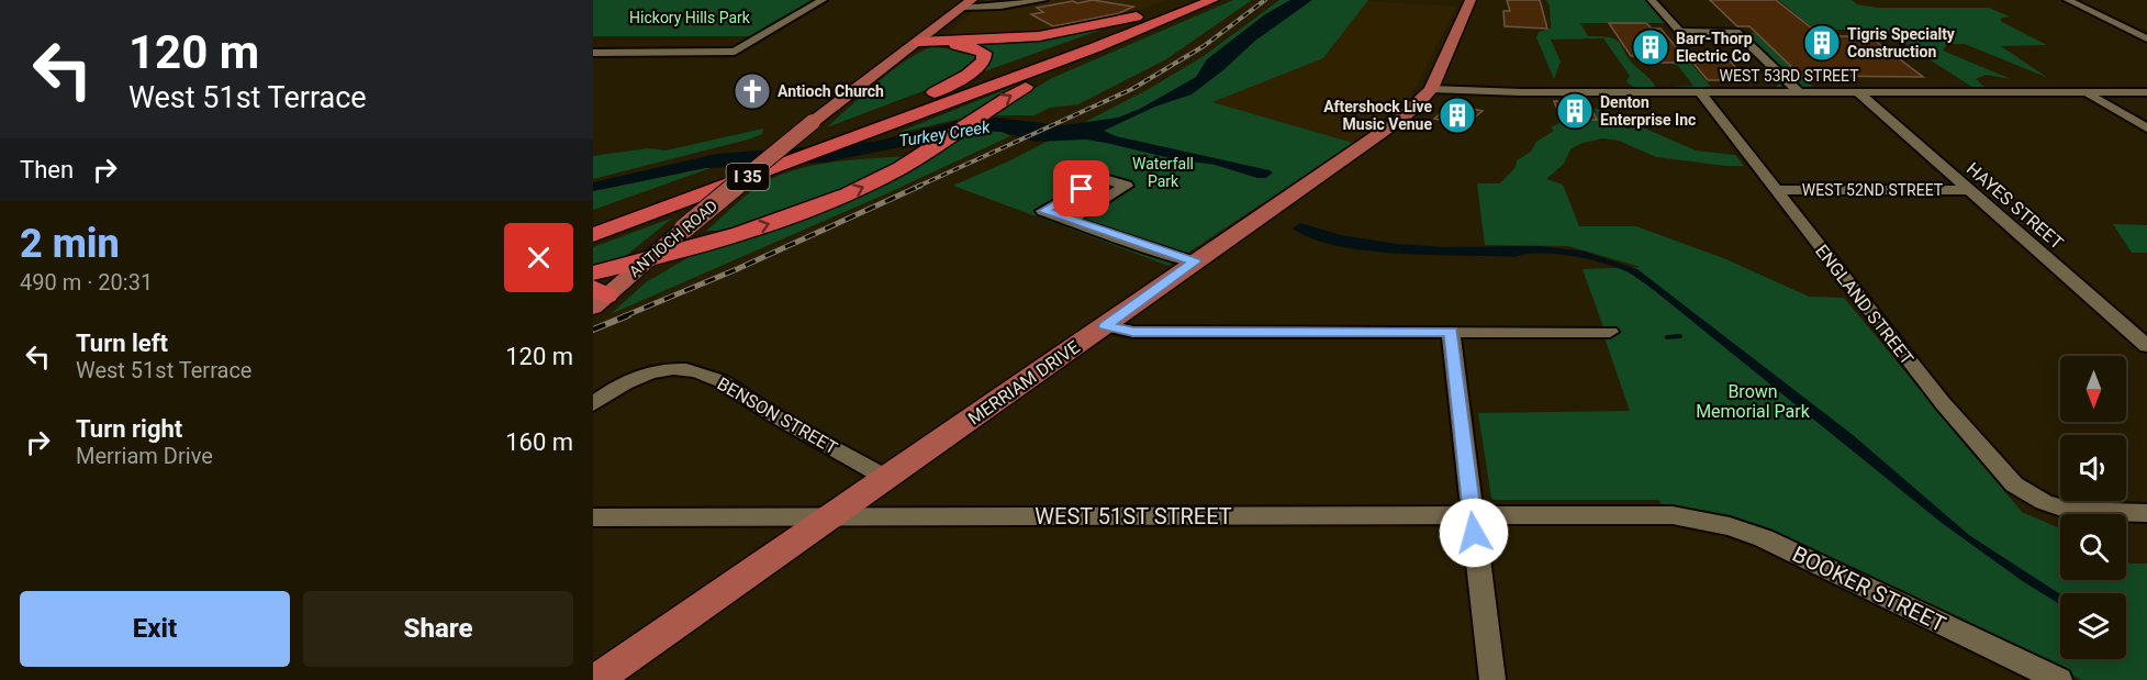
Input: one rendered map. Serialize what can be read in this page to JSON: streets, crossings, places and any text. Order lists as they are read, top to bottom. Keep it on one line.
{"streets":{"highway":["I 35"],"main road":["ANTIOCH ROAD","MERRIAM DRIVE"],"street":["WEST 53RD STREET","WEST 52ND STREET","HAYES STREET","ENGLAND STREET","BENSON STREET","WEST 51ST STREET","BOOKER STREET"]},"crossings":[["WEST 53RD STREET","HAYES STREET"],["WEST 53RD STREET","ENGLAND STREET"],["WEST 53RD STREET","MERRIAM DRIVE"],["WEST 52ND STREET","HAYES STREET"],["WEST 52ND STREET","ENGLAND STREET"],["MERRIAM DRIVE","BENSON STREET"],["MERRIAM DRIVE","WEST 51ST STREET"],["WEST 51ST STREET","BOOKER STREET"]],"water":["Turkey Creek"],"parks":["Hickory Hills Park","Waterfall Park","Brown Memorial Park"],"places":{"building":["Tigris Specialty Construction","Barr-Thorp Electric Co","Denton Enterprise Inc","Aftershock Live Music Venue"],"church":["Antioch Church"]},"north":"bottom","page":{"turn":["120 m","West 51st Terrace"],"then":"Then","heading":["2 min","490 m · 20:31"],"list":[{"name":"Turn left","note":"West 51st Terrace","value":"120 m"},{"name":"Turn right","note":"Merriam Drive","value":"160 m"}],"buttons":["Exit","Share"]}}
